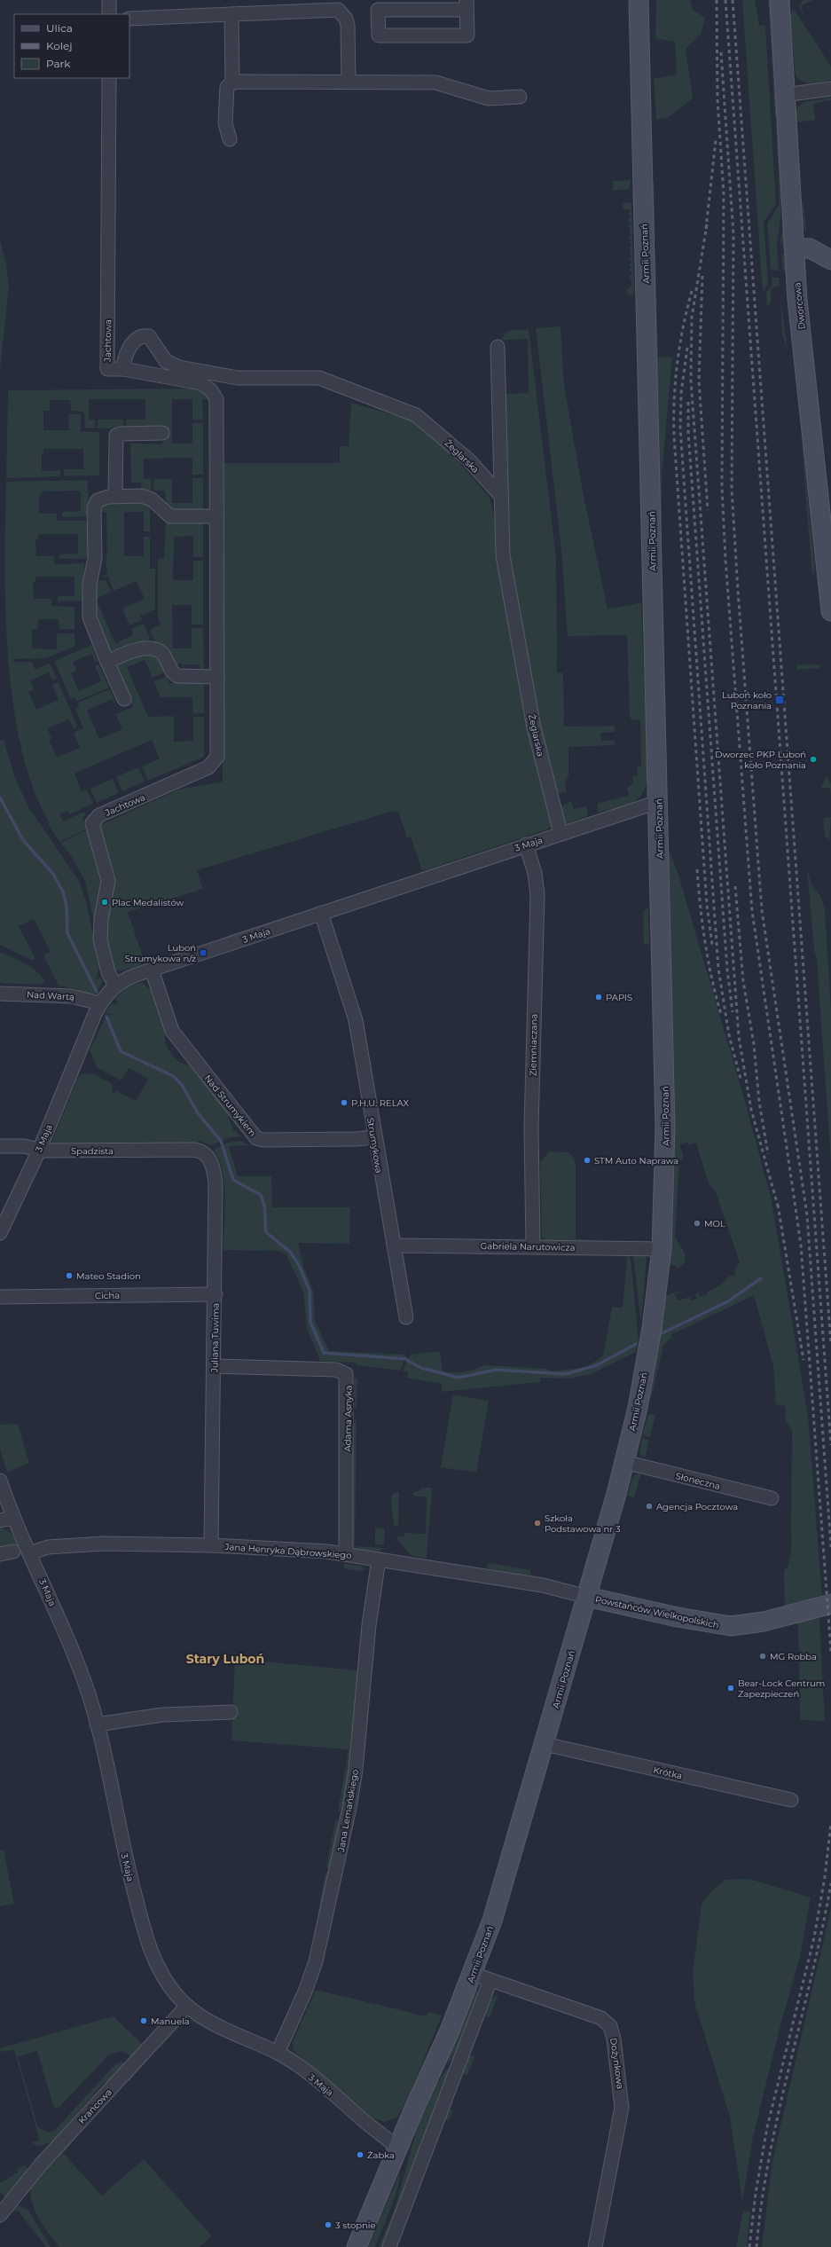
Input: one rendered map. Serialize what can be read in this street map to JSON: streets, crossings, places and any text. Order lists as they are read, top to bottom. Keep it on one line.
{"streets":{"main road":["Armii Poznań","Dworcowa","Powstańców Wielkopolskich"],"street":["Jachtowa","Żeglarska","3 Maja","Nad Wartą","Ziemniaczana","Nad Strumykiem","Strumykowa","Spadzista","Gabriela Narutowicza","Cicha","Juliana Tuwima","Adama Asnyka","Słoneczna","Jana Henryka Dąbrowskiego","Krótka","Jana Lemańskiego","Dożynkowa","Krańcowa"]},"crossings":[["Armii Poznań","3 Maja"],["Armii Poznań","Gabriela Narutowicza"],["Armii Poznań","Słoneczna"],["Armii Poznań","Jana Henryka Dąbrowskiego"],["Armii Poznań","Powstańców Wielkopolskich"],["Armii Poznań","Krótka"],["Armii Poznań","Dożynkowa"],["Jachtowa","Żeglarska"],["Jachtowa","3 Maja"],["Żeglarska","3 Maja"],["3 Maja","Nad Wartą"],["3 Maja","Ziemniaczana"],["3 Maja","Nad Strumykiem"],["3 Maja","Strumykowa"],["3 Maja","Spadzista"],["3 Maja","Jana Henryka Dąbrowskiego"],["3 Maja","Jana Lemańskiego"],["3 Maja","Krańcowa"],["Ziemniaczana","Gabriela Narutowicza"],["Nad Strumykiem","Strumykowa"],["Strumykowa","Gabriela Narutowicza"],["Spadzista","Juliana Tuwima"],["Cicha","Juliana Tuwima"],["Juliana Tuwima","Adama Asnyka"],["Juliana Tuwima","Jana Henryka Dąbrowskiego"],["Adama Asnyka","Jana Henryka Dąbrowskiego"],["Jana Henryka Dąbrowskiego","Powstańców Wielkopolskich"],["Jana Henryka Dąbrowskiego","Jana Lemańskiego"]],"districts":["Stary Luboń"],"places":{"transit":["Luboń koło Poznania","Luboń Strumykowa n/ż"],"other":["Dworzec PKP Luboń koło Poznania","Plac Medalistów","PAPIS","P.H.U. RELAX","STM Auto Naprawa","MOL","Mateo Stadion","Agencja Pocztowa","Szkoła Podstawowa nr 3","MG Robba","Bear-Lock Centrum Zapezpieczeń","Manuela","Żabka","3 stopnie"]},"legend":["Ulica","Kolej","Park"]}
